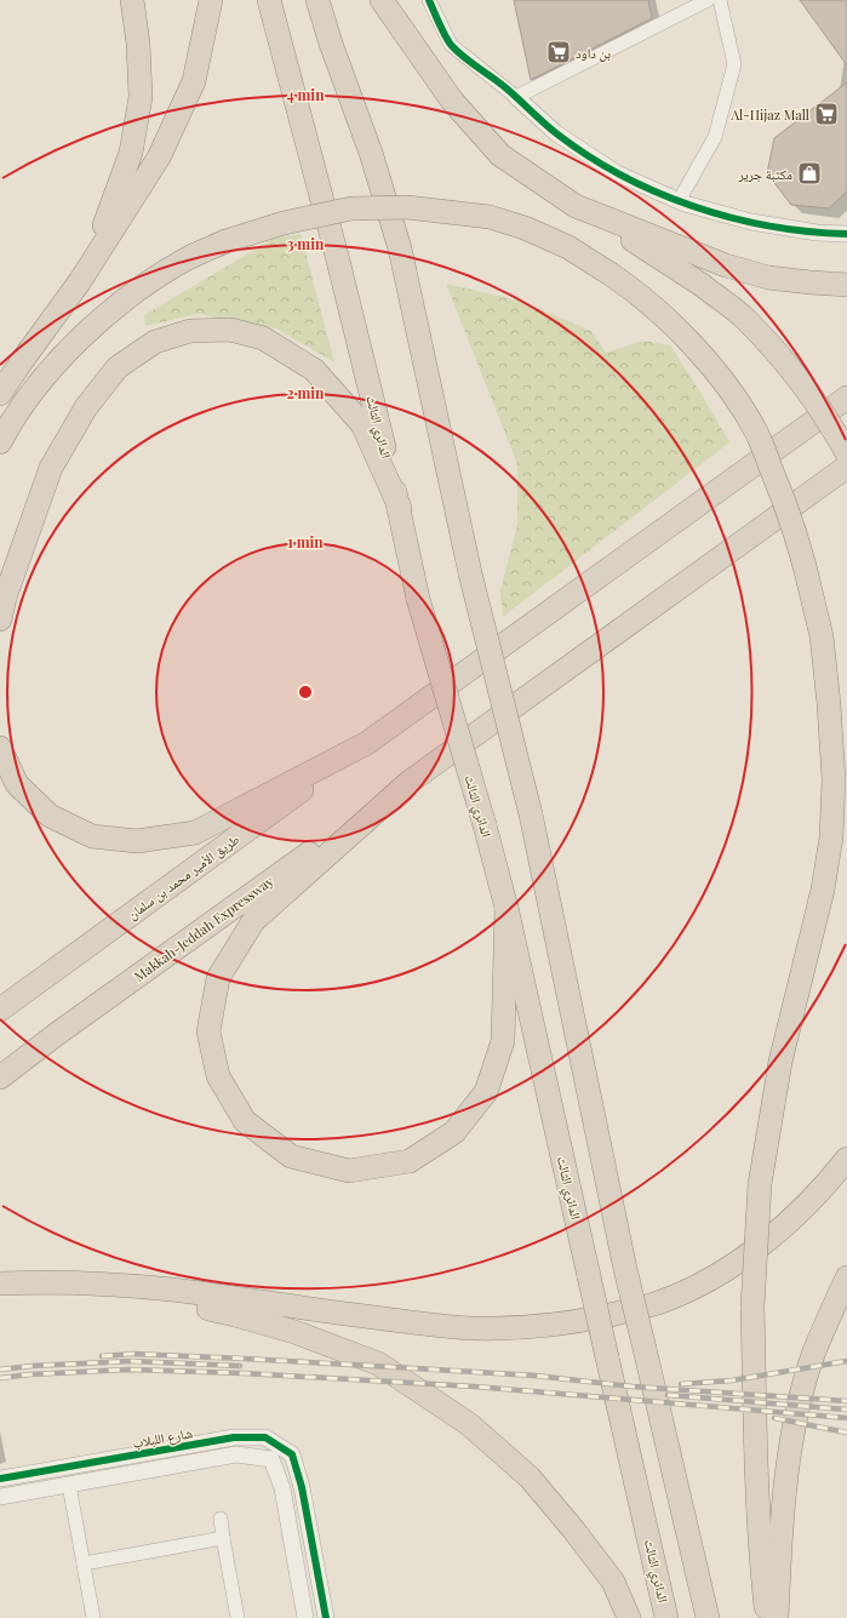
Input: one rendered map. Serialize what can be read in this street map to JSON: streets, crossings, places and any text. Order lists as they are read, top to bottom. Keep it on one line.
{"streets":{"highway":["الدائري الثالث","طريق الأمير محمد بن سلمان","Makkah-Jeddah Expressway"],"street":["شارع اللبلاب"]},"places":{"supermarket":["بن داود","Al-Hijaz Mall"],"shop":["مكتبة جرير"]},"rings":["4 min","3 min","2 min","1 min"]}
